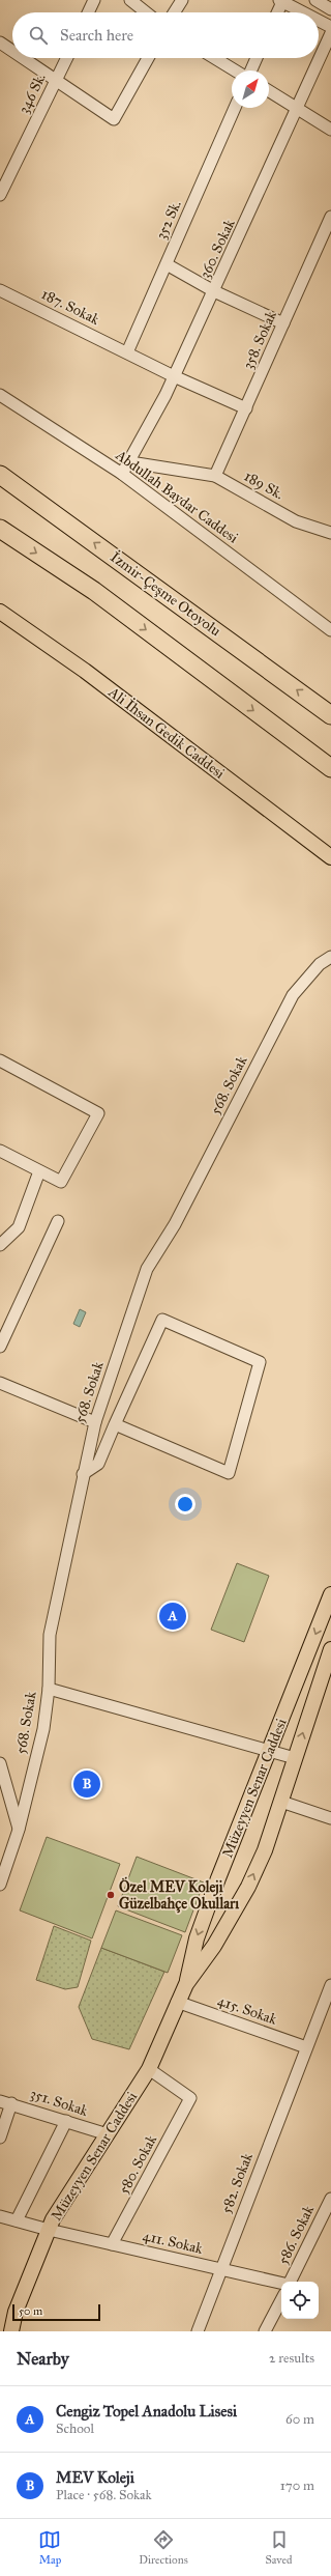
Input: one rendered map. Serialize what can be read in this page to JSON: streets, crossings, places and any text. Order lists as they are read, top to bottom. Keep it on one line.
{"streets":{"highway":["İzmir-Çeşme Otoyolu"],"main road":["Ali İhsan Gedik Caddesi","Müzeyyen Senar Caddesi"],"street":["346 Sk.","352 Sk.","360. Sokak","187. Sokak","358. Sokak","189 Sk.","Abdullah Baydar Caddesi","568. Sokak","415. Sokak","351. Sokak","580. Sokak","582. Sokak","586. Sokak","411. Sokak"]},"crossings":[["352 Sk.","187. Sokak"],["360. Sokak","187. Sokak"],["360. Sokak","Abdullah Baydar Caddesi"],["187. Sokak","358. Sokak"],["358. Sokak","189 Sk."],["Müzeyyen Senar Caddesi","415. Sokak"],["Müzeyyen Senar Caddesi","351. Sokak"],["Müzeyyen Senar Caddesi","580. Sokak"],["Müzeyyen Senar Caddesi","411. Sokak"],["415. Sokak","582. Sokak"],["580. Sokak","411. Sokak"],["582. Sokak","411. Sokak"]],"places":["Özel MEV Koleji Güzelbahçe Okulları"],"scale_bar":"50 m","north":"top right","page":{"search":"Search here","pins":["A","B"],"scale":"50 m","heading":["Nearby","2 results"],"list":[{"mark":"A","name":"Cengiz Topel Anadolu Lisesi","note":"School","value":"60 m"},{"mark":"B","name":"MEV Koleji","note":"Place · 568. Sokak","value":"170 m"}],"nav":["Map","Directions","Saved"]}}
